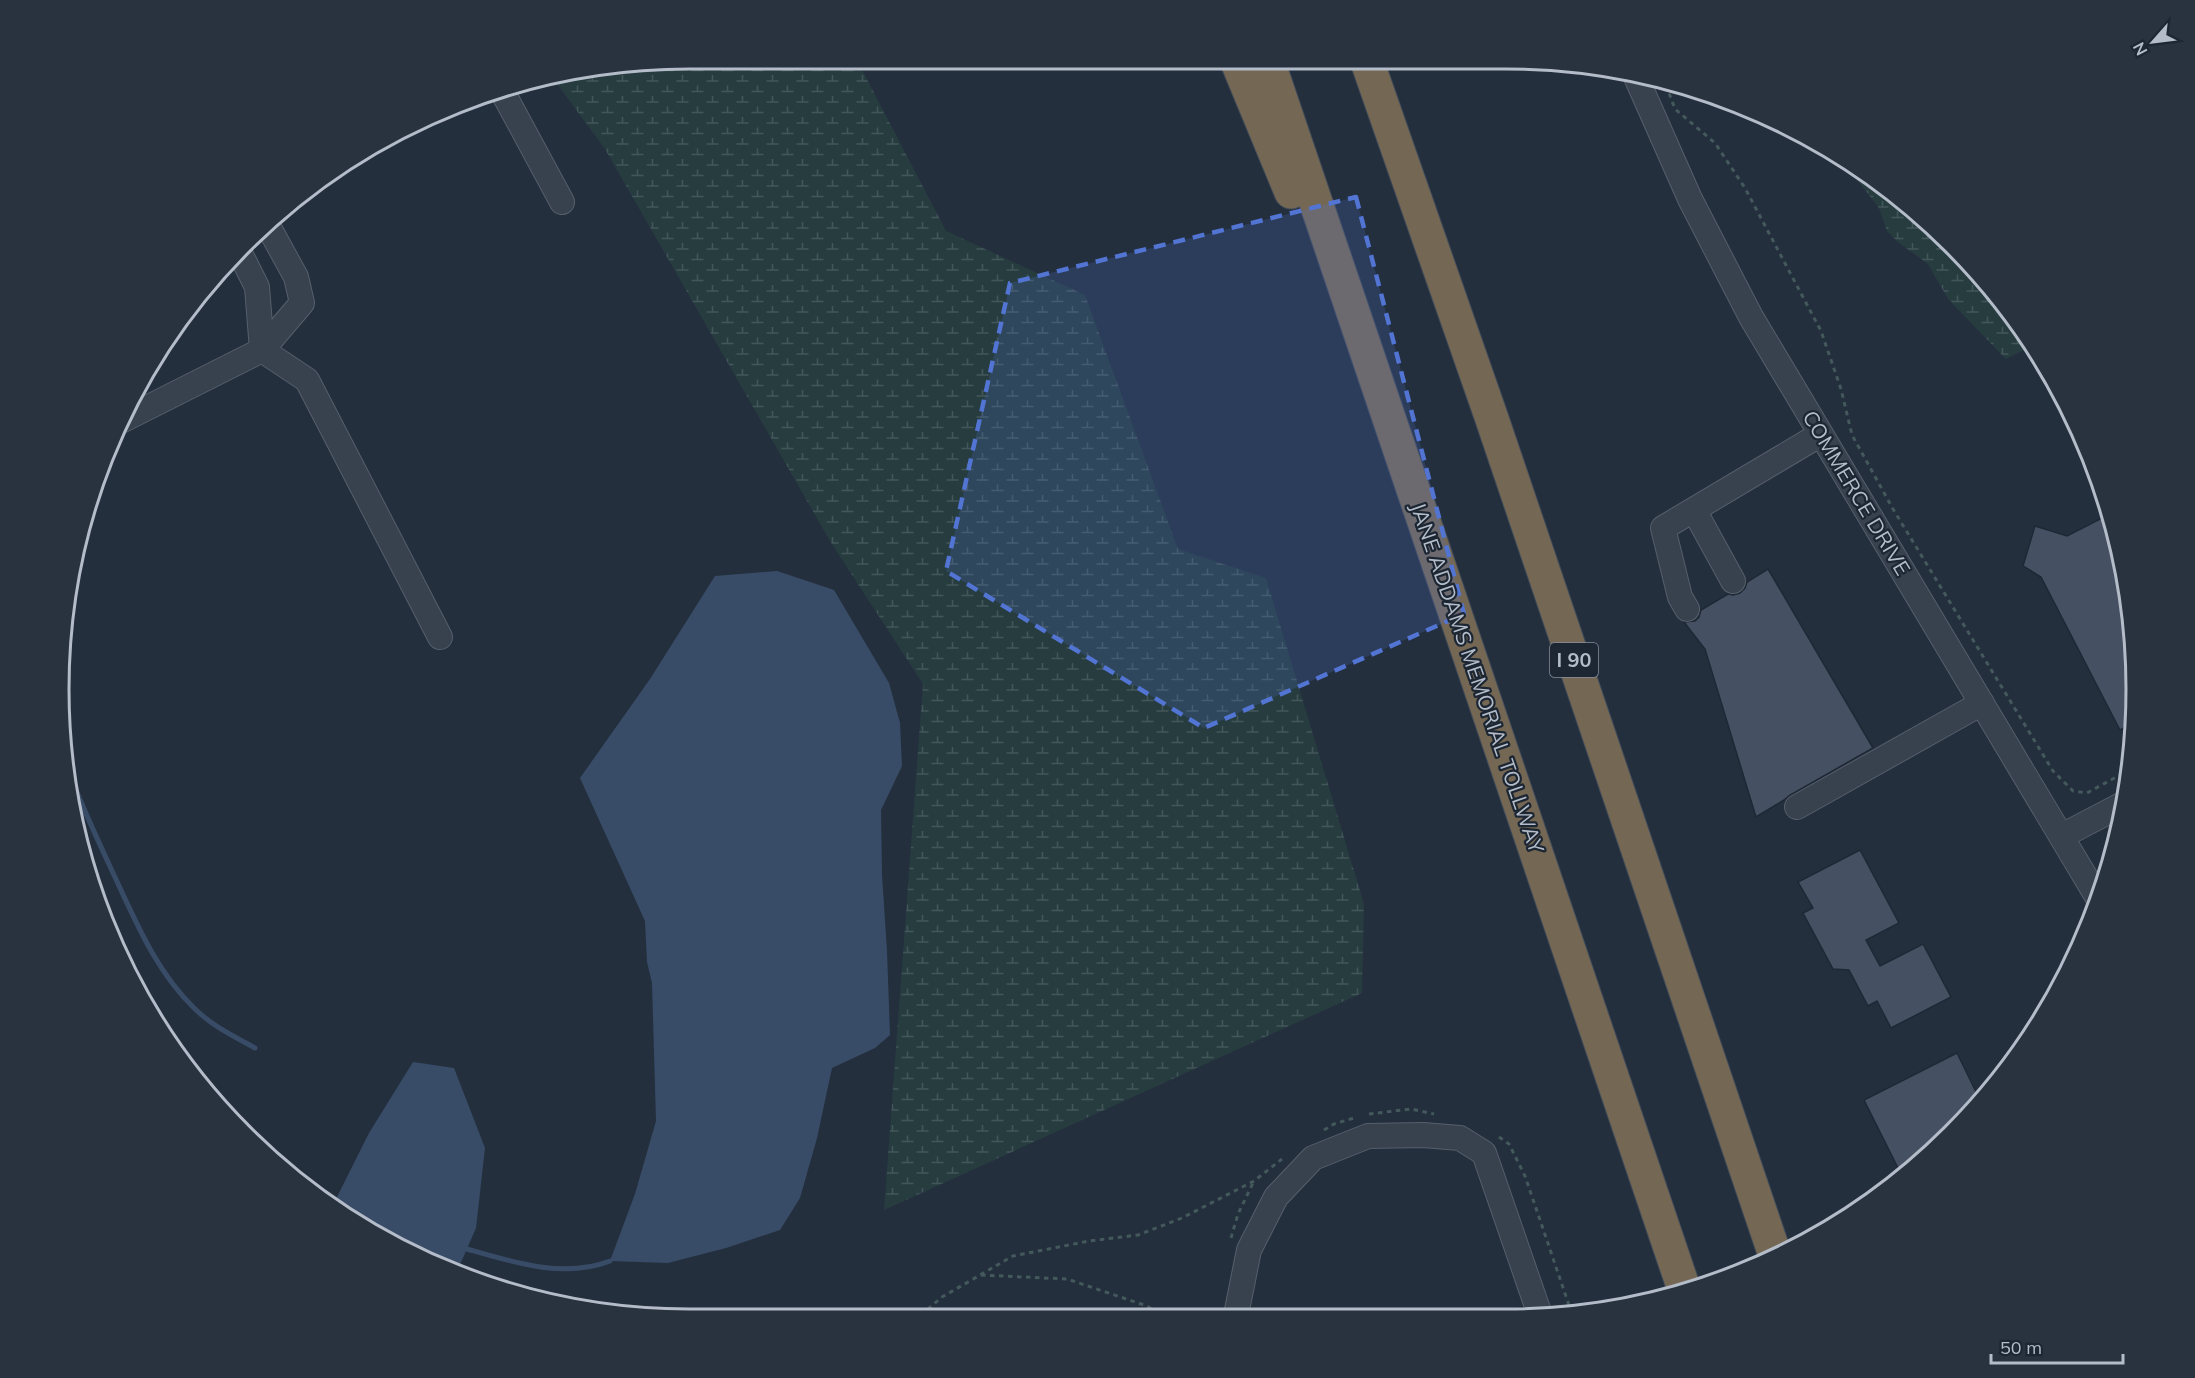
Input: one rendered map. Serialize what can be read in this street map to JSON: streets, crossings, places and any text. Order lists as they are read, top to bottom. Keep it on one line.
{"streets":{"highway":["I 90","JANE ADDAMS MEMORIAL TOLLWAY"],"street":["COMMERCE DRIVE"]},"scale_bar":"50 m","north":"bottom left"}
